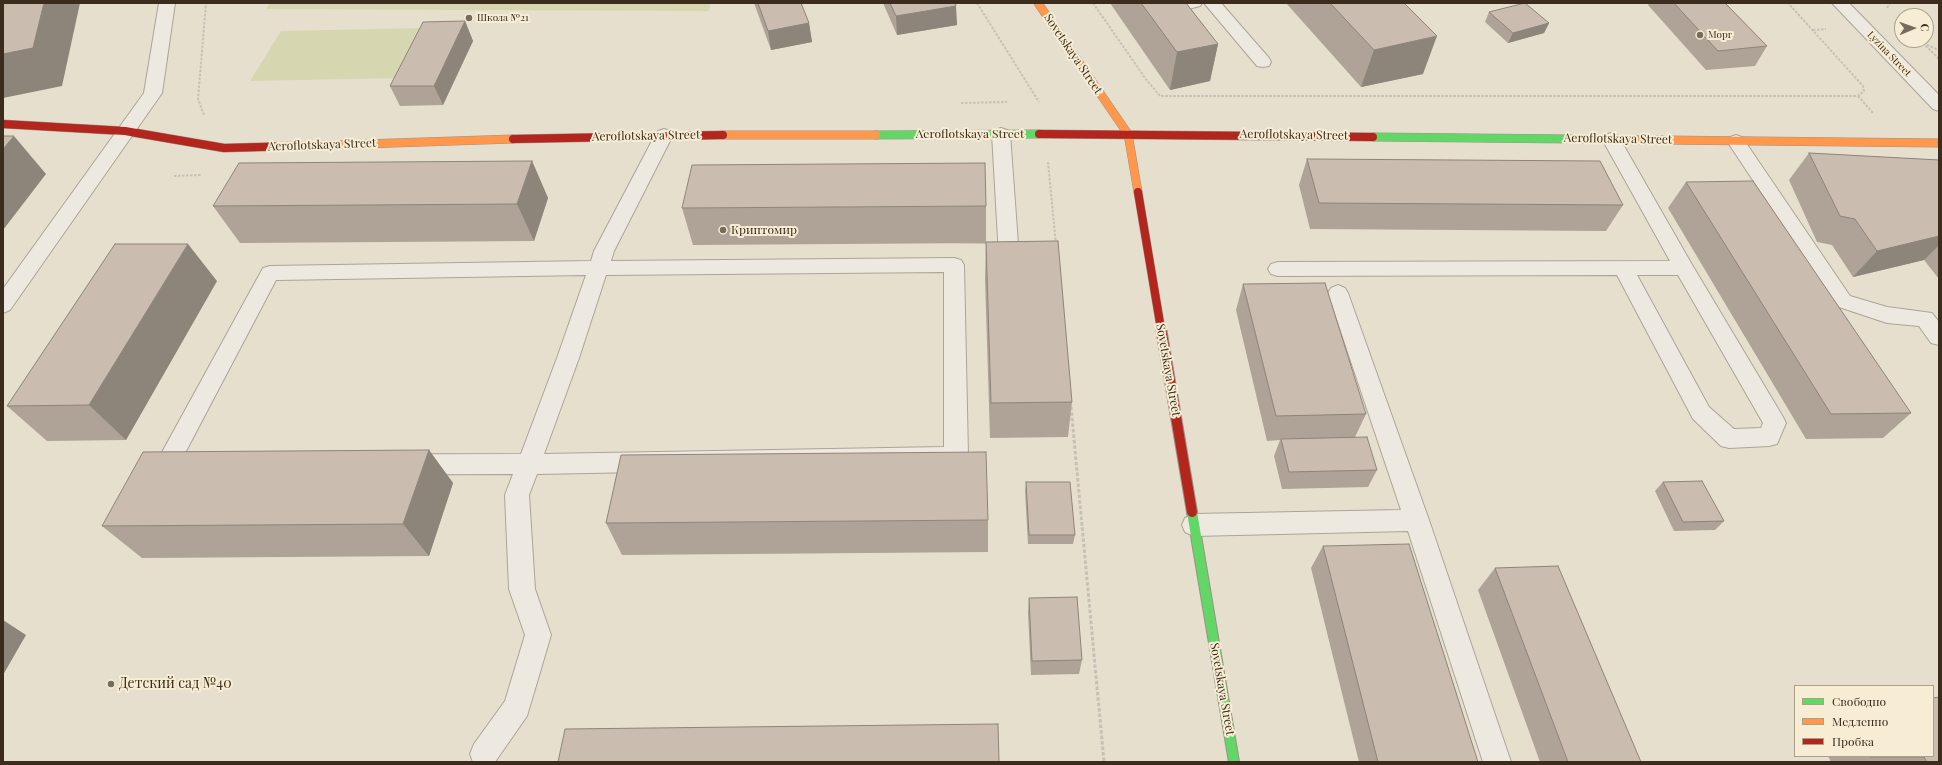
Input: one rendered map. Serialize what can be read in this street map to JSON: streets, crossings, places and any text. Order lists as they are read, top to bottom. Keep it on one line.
{"streets":{"street":["Sovetskaya Street","Lyzina Street","Aeroflotskaya Street"]},"crossings":[["Sovetskaya Street","Aeroflotskaya Street"]],"places":["Школа №21","Морг","Криптомир","Детский сад №40"],"legend":["Свободно","Медленно","Пробка"],"north":"right"}
